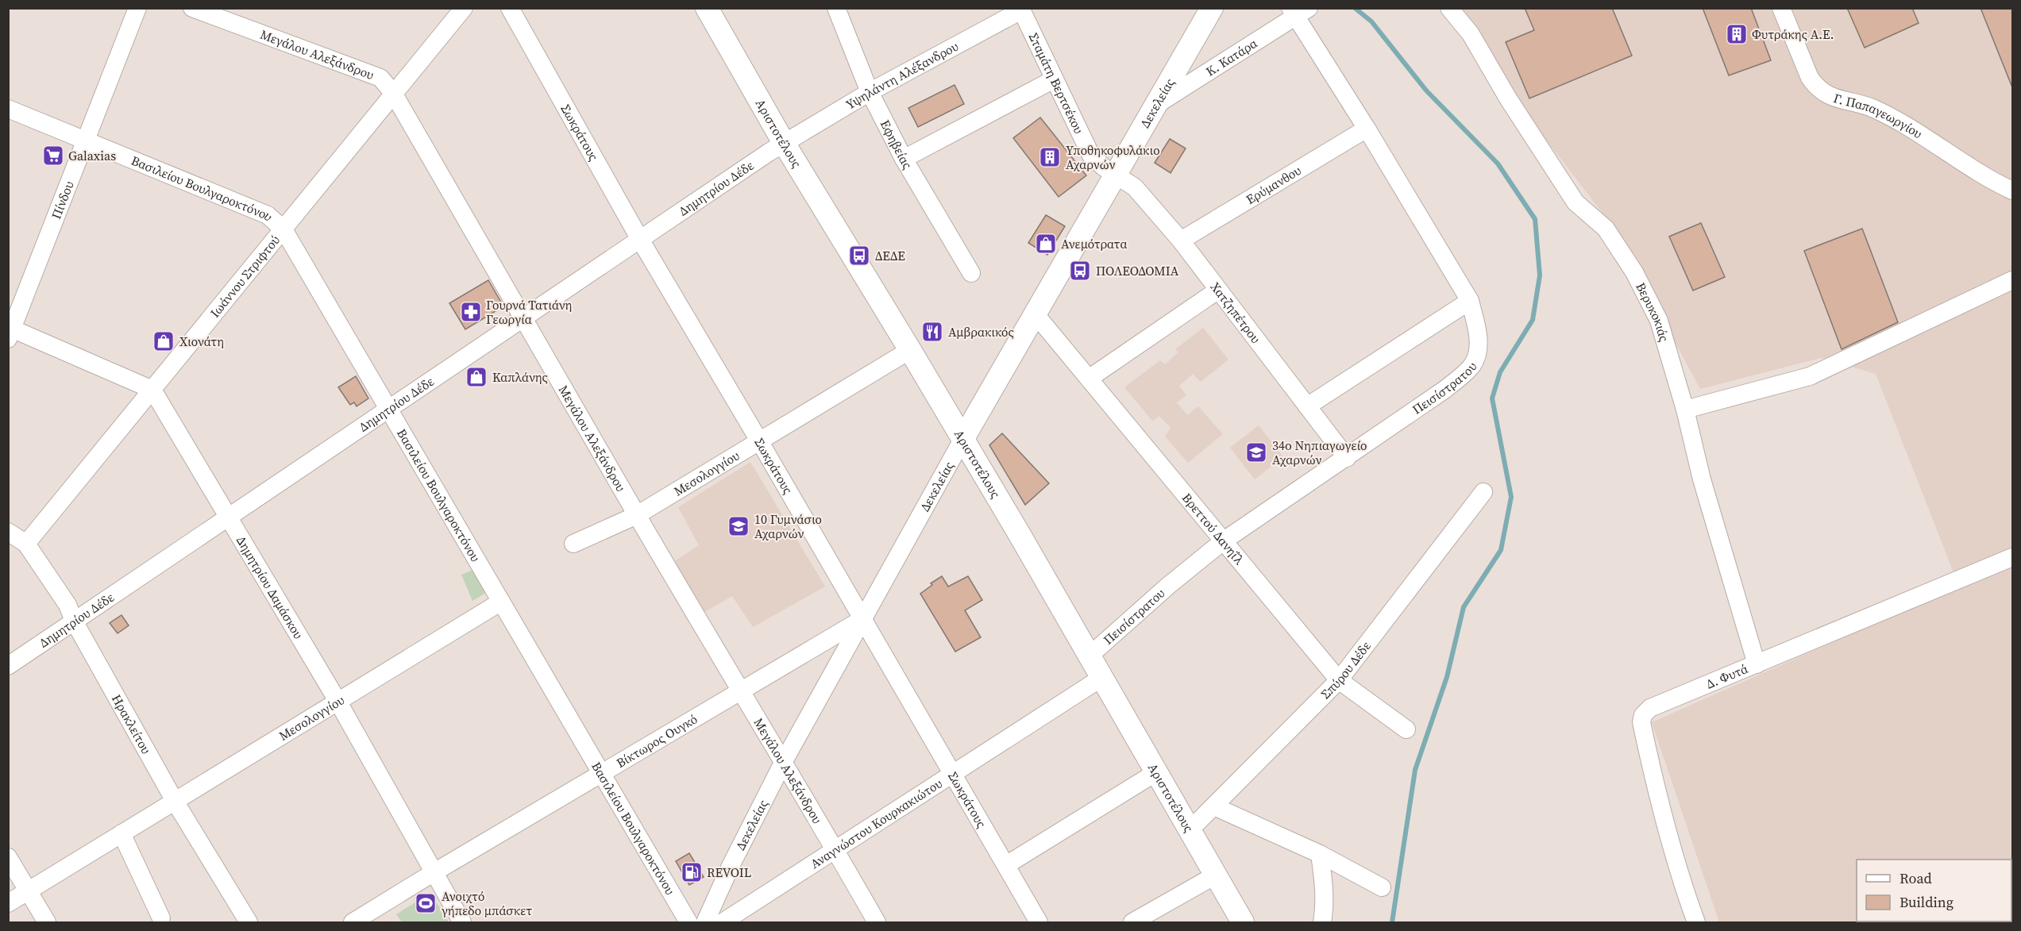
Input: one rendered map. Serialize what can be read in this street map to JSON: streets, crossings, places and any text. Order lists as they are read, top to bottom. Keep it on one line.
{"streets":{"main road":["Δεκελείας","Αριστοτέλους"],"street":["Μεγάλου Αλεξάνδρου","Κ. Κατάρα","Υψηλάντη Αλέξανδρου","Σταμάτη Βερτσέκου","Γ. Παπαγεωργίου","Σωκράτους","Εφηβείας","Ερύμανθου","Δημητρίου Δέδε","Βασιλείου Βουλγαροκτόνου","Πίνδου","Ιωάννου Στριφτού","Βερυκοκιάς","Χατζηπέτρου","Πεισίστρατου","Μεσολογγίου","Βρεττού Δανηΐλ","Δημητρίου Δαμάσκου","Σπύρου Δέδε","Δ. Φυτά","Ηρακλείτου","Βίκτωρος Ουγκό","Αναγνώστου Κουρκακιώτου"]},"crossings":[["Μεγάλου Αλεξάνδρου","Δεκελείας"],["Μεγάλου Αλεξάνδρου","Δημητρίου Δέδε"],["Μεγάλου Αλεξάνδρου","Ιωάννου Στριφτού"],["Μεγάλου Αλεξάνδρου","Μεσολογγίου"],["Μεγάλου Αλεξάνδρου","Βίκτωρος Ουγκό"],["Μεγάλου Αλεξάνδρου","Αναγνώστου Κουρκακιώτου"],["Κ. Κατάρα","Δεκελείας"],["Κ. Κατάρα","Πεισίστρατου"],["Υψηλάντη Αλέξανδρου","Σταμάτη Βερτσέκου"],["Υψηλάντη Αλέξανδρου","Αριστοτέλους"],["Υψηλάντη Αλέξανδρου","Εφηβείας"],["Υψηλάντη Αλέξανδρου","Δημητρίου Δέδε"],["Σταμάτη Βερτσέκου","Δεκελείας"],["Σταμάτη Βερτσέκου","Χατζηπέτρου"],["Δεκελείας","Σωκράτους"],["Δεκελείας","Αριστοτέλους"],["Δεκελείας","Χατζηπέτρου"],["Δεκελείας","Βρεττού Δανηΐλ"],["Δεκελείας","Βίκτωρος Ουγκό"],["Σωκράτους","Δημητρίου Δέδε"],["Σωκράτους","Μεσολογγίου"],["Σωκράτους","Βίκτωρος Ουγκό"],["Σωκράτους","Αναγνώστου Κουρκακιώτου"],["Αριστοτέλους","Δημητρίου Δέδε"],["Αριστοτέλους","Πεισίστρατου"],["Αριστοτέλους","Μεσολογγίου"],["Αριστοτέλους","Σπύρου Δέδε"],["Αριστοτέλους","Αναγνώστου Κουρκακιώτου"],["Ερύμανθου","Χατζηπέτρου"],["Ερύμανθου","Πεισίστρατου"],["Δημητρίου Δέδε","Βασιλείου Βουλγαροκτόνου"],["Δημητρίου Δέδε","Δημητρίου Δαμάσκου"],["Δημητρίου Δέδε","Ηρακλείτου"],["Βασιλείου Βουλγαροκτόνου","Πίνδου"],["Βασιλείου Βουλγαροκτόνου","Ιωάννου Στριφτού"],["Βασιλείου Βουλγαροκτόνου","Μεσολογγίου"],["Βασιλείου Βουλγαροκτόνου","Βίκτωρος Ουγκό"],["Ιωάννου Στριφτού","Δημητρίου Δαμάσκου"],["Ιωάννου Στριφτού","Ηρακλείτου"],["Βερυκοκιάς","Δ. Φυτά"],["Χατζηπέτρου","Πεισίστρατου"],["Πεισίστρατου","Βρεττού Δανηΐλ"],["Μεσολογγίου","Δημητρίου Δαμάσκου"],["Μεσολογγίου","Ηρακλείτου"],["Βρεττού Δανηΐλ","Σπύρου Δέδε"],["Δημητρίου Δαμάσκου","Βίκτωρος Ουγκό"]],"places":{"building":["Φυτράκης Α.Ε.","Υποθηκοφυλάκιο Αχαρνών"],"supermarket":["Galaxias"],"shop":["Ανεμότρατα","Χιονάτη","Καπλάνης"],"bus stop":["ΔΕΔΕ","ΠΟΛΕΟΔΟΜΙΑ"],"pharmacy":["Γουρνά Τατιάνη Γεωργία"],"restaurant":["Αμβρακικός"],"school or university":["34o Νηπιαγωγείο Αχαρνών","10 Γυμνάσιο Αχαρνών"],"fuel station":["REVOIL"],"sports":["Ανοιχτό γήπεδο μπάσκετ"]},"legend":["Road","Building"]}
